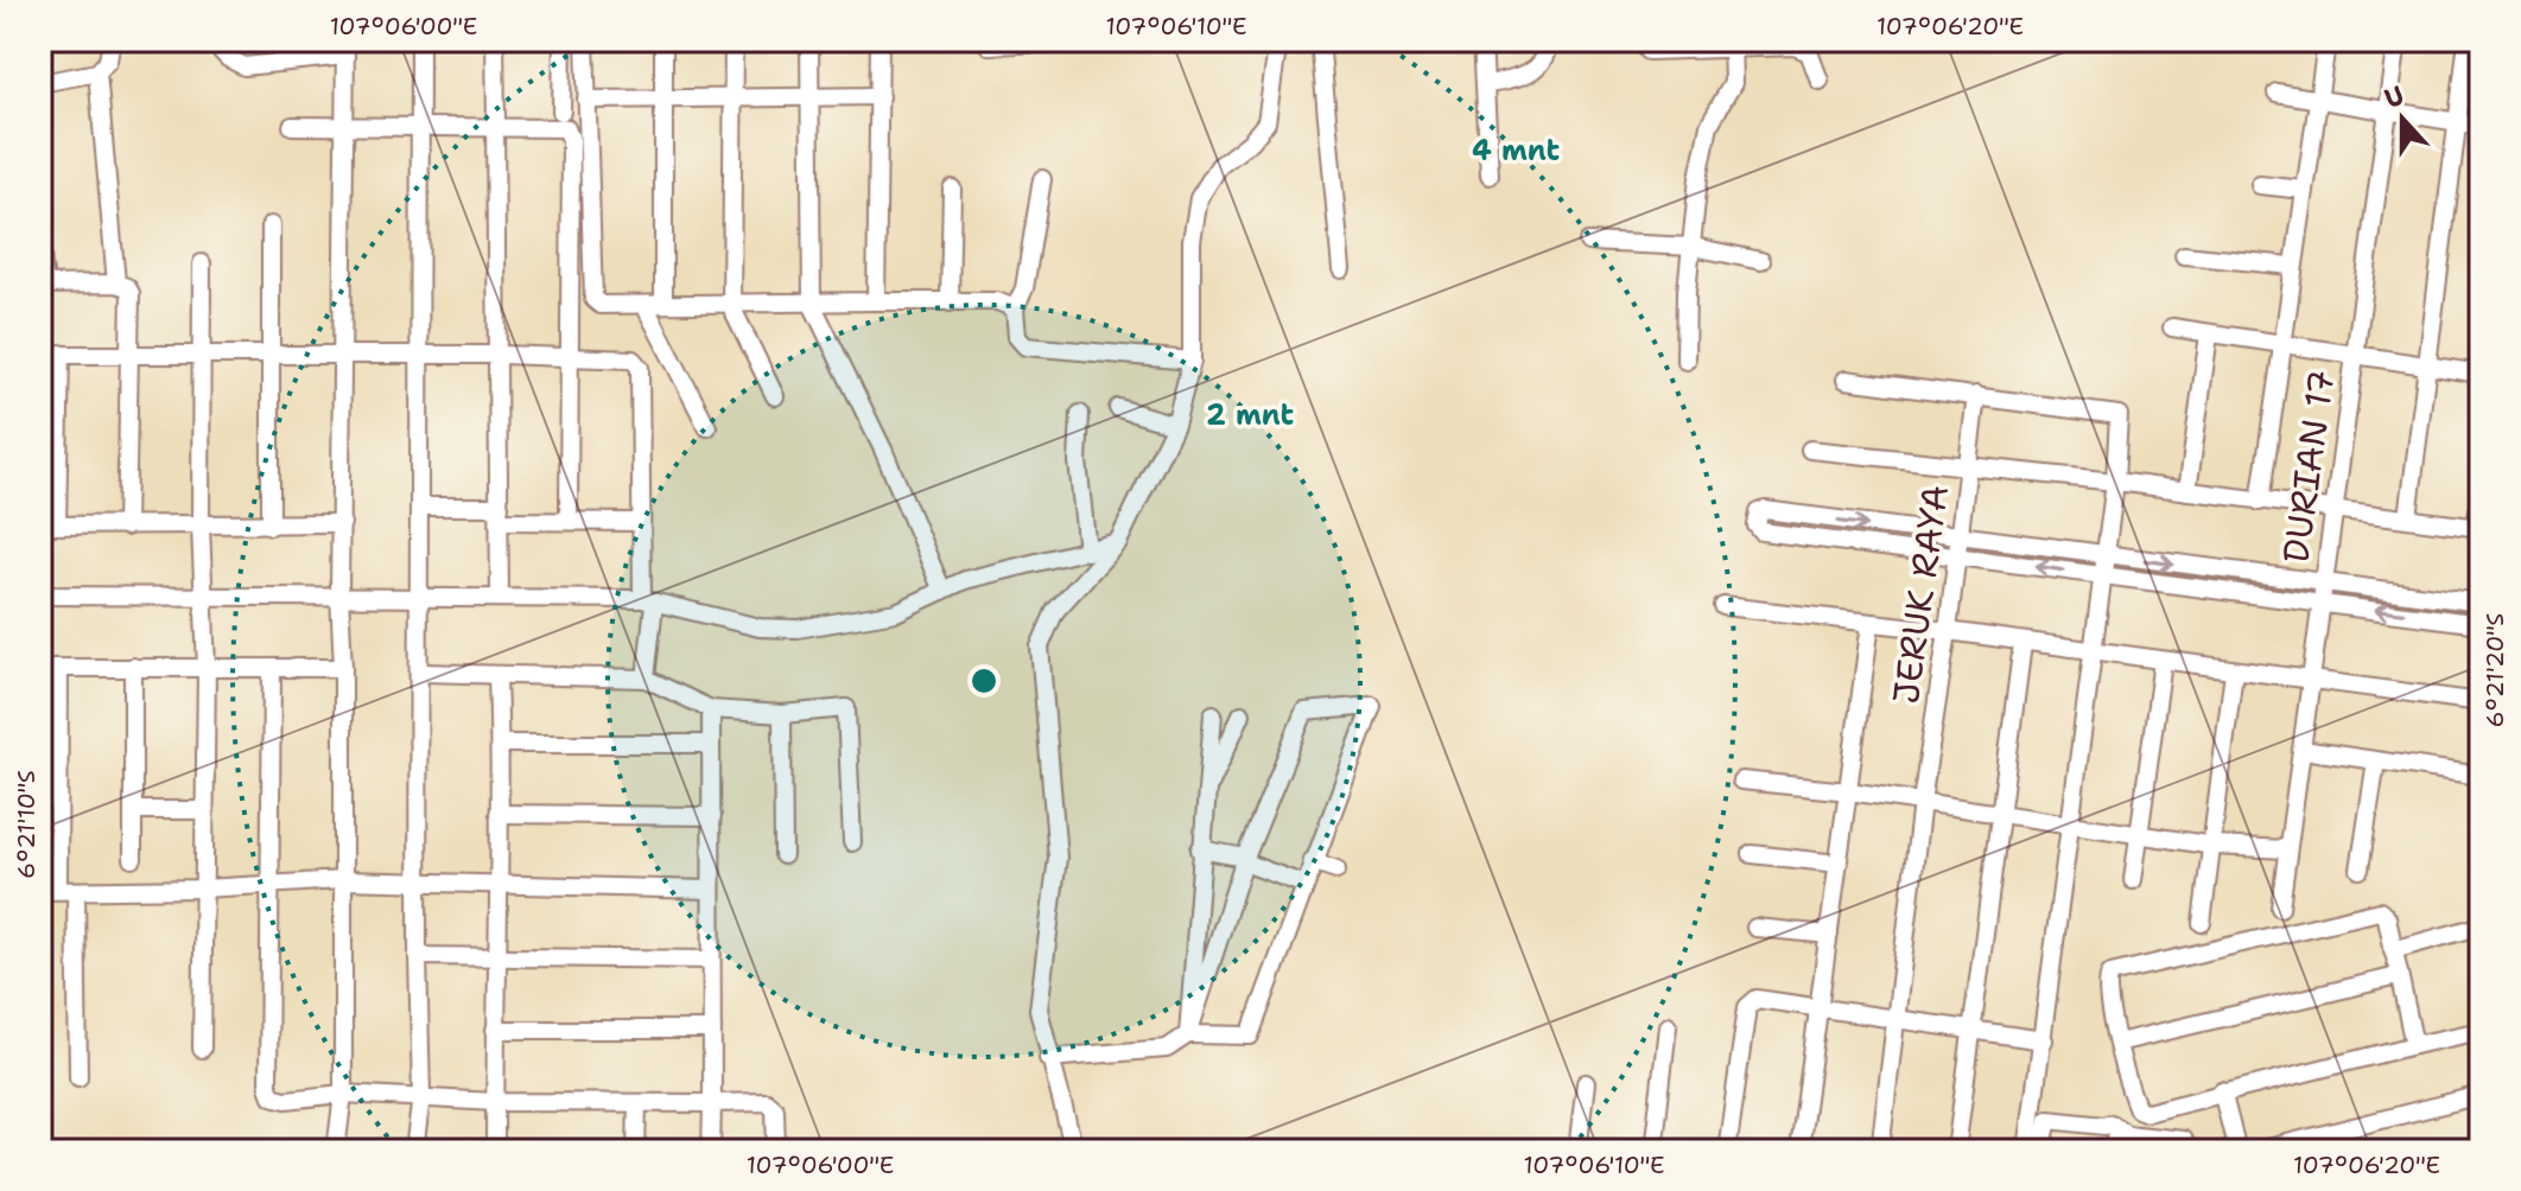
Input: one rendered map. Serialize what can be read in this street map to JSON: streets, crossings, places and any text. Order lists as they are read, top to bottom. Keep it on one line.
{"streets":{"street":["DURIAN 17","JERUK RAYA"]},"north":"top","coordinates":["107°06'00\"E","107°06'10\"E","107°06'20\"E","6°21'20\"S","6°21'10\"S"],"rings":["4 mnt","2 mnt"]}
